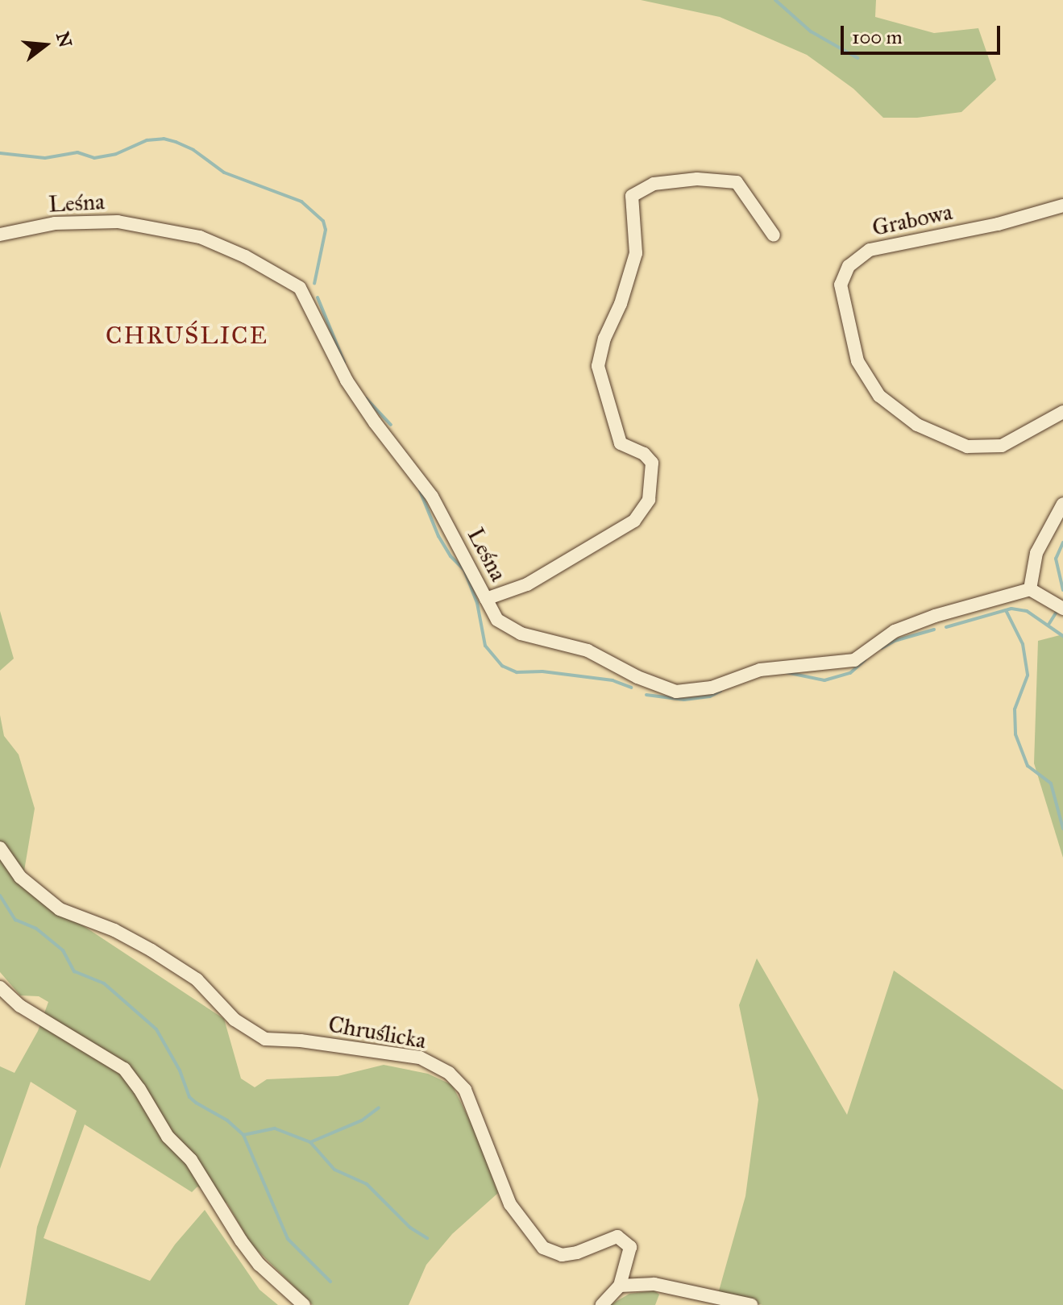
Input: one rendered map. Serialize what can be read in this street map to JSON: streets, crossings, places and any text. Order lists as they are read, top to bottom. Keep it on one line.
{"streets":{"street":["Leśna","Grabowa","Chruślicka"]},"districts":["CHRUŚLICE"],"scale_bar":"100 m","north":"right"}
